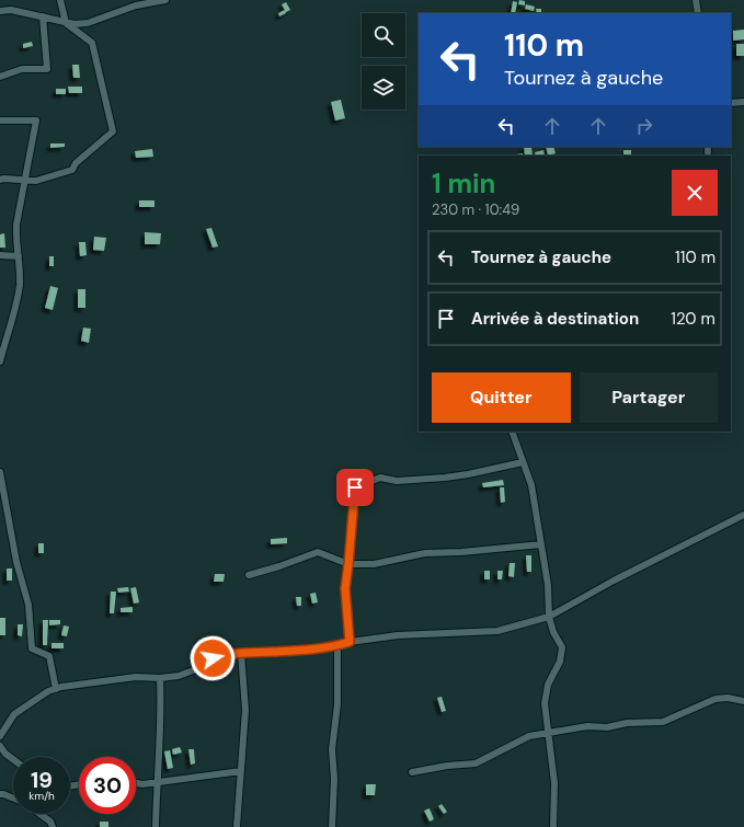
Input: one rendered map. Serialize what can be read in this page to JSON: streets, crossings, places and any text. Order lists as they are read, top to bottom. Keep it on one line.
{"page":{"turn":["110 m","Tournez à gauche"],"heading":["1 min","230 m · 10:49"],"list":[{"name":"Tournez à gauche","value":"110 m"},{"name":"Arrivée à destination","value":"120 m"}],"buttons":["Quitter","Partager"],"speed":"19 km/h","limit":"30"}}
